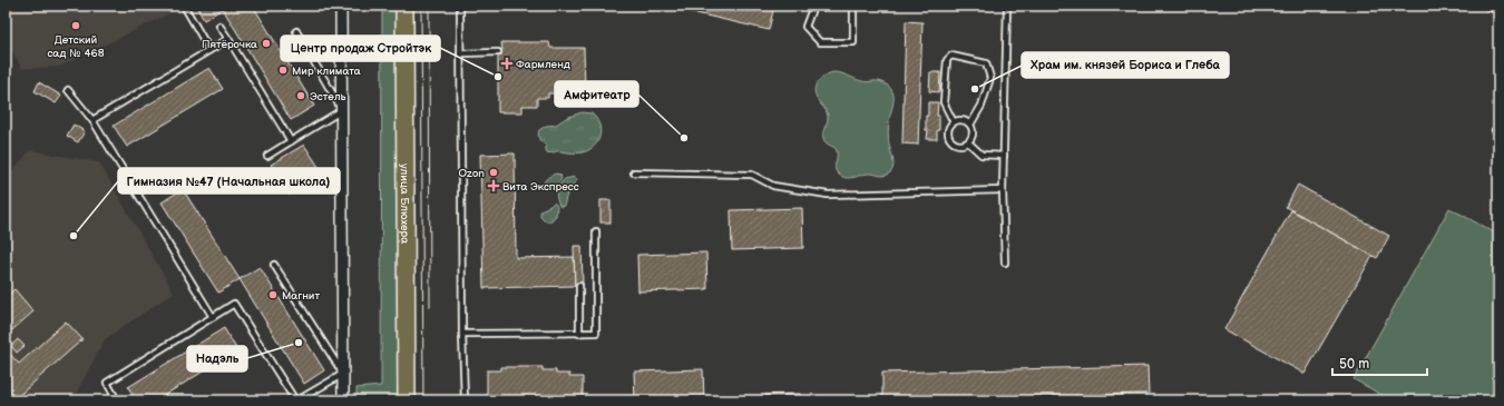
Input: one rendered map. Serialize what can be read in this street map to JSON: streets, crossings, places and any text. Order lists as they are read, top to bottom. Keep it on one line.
{"streets":{"main road":["улица Блюхера"]},"places":{"other":["Детский сад № 468","Пятёрочка","Мир климата","Центр продаж Стройтэк","Храм им. князей Бориса и Глеба","Эстель","Амфитеатр","Ozon","Гимназия №47 (Начальная школа)","Магнит","Надэль"],"health":["Фармленд","Вита Экспресс"]},"scale_bar":"50 m"}
